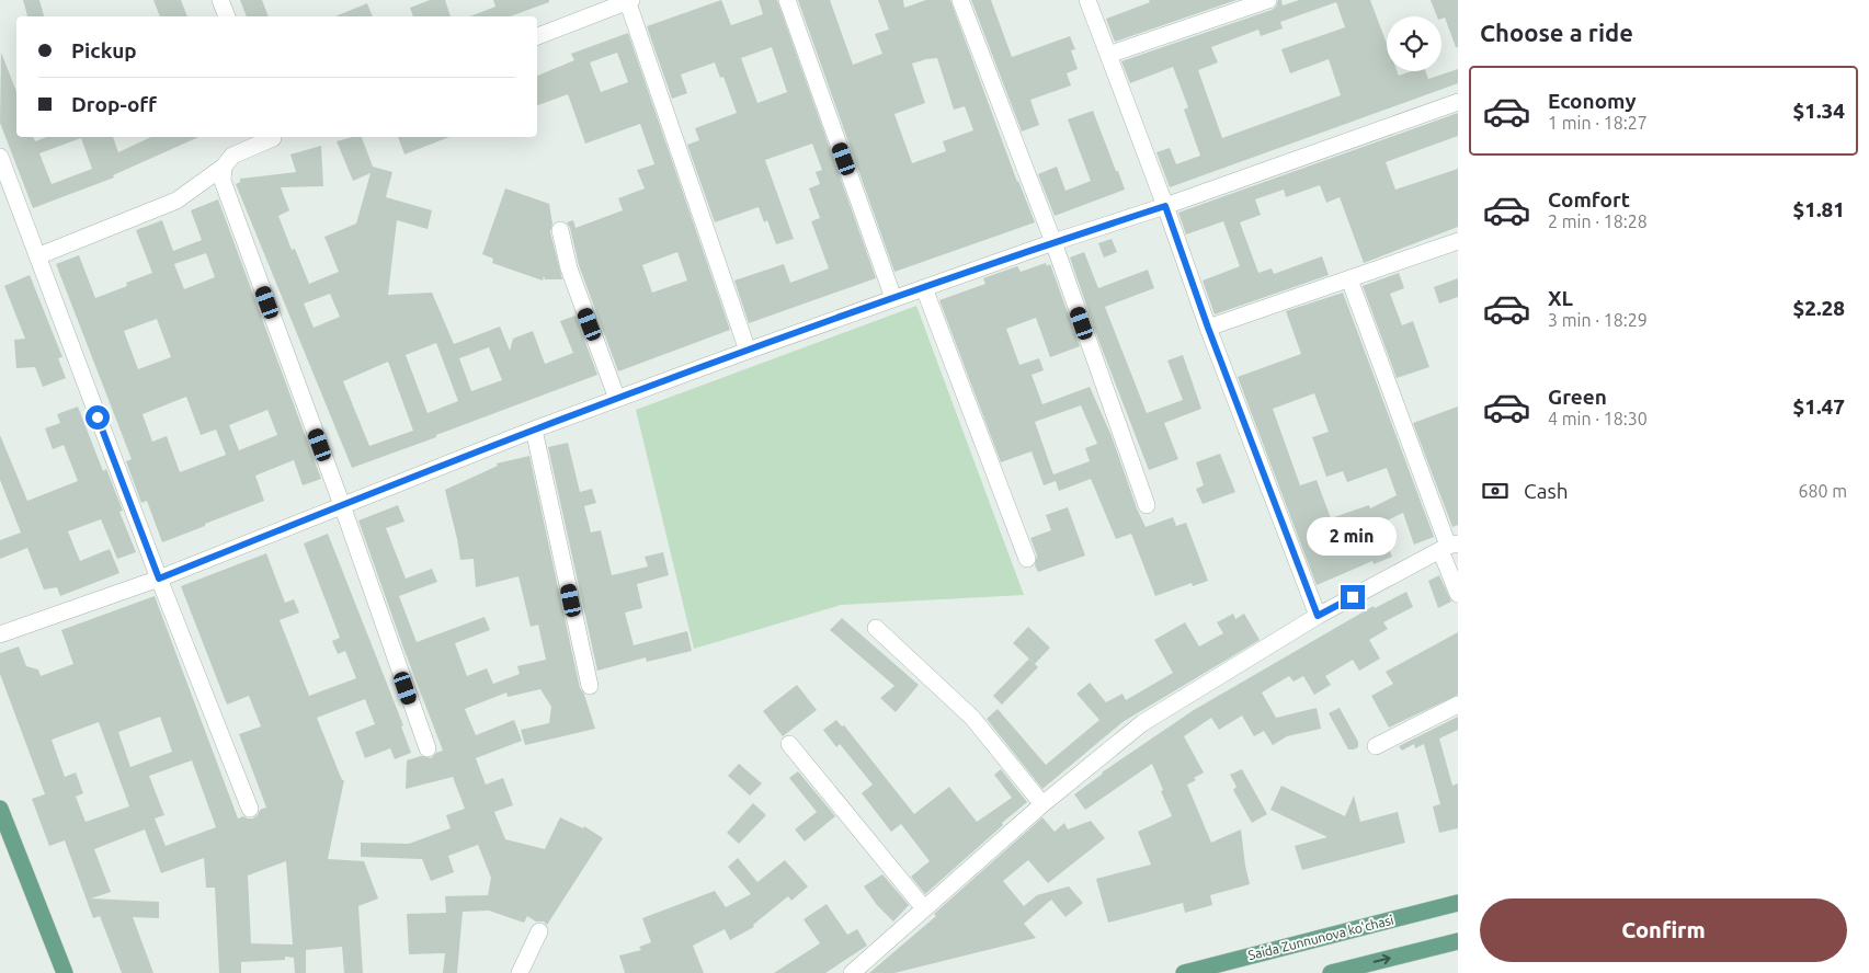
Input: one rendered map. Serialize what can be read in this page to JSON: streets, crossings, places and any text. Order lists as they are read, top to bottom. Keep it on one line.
{"streets":{"main road":["Saida Zunnunova ko'chasi"]},"page":{"heading":"Choose a ride","banner":["Pickup","Drop-off"],"list":[{"name":"Economy","note":"1 min · 18:27","value":"$1.34"},{"name":"Comfort","note":"2 min · 18:28","value":"$1.81"},{"name":"XL","note":"3 min · 18:29","value":"$2.28"},{"name":"Green","note":"4 min · 18:30","value":"$1.47"}],"pay":["Cash","680 m"],"bubble":"2 min","buttons":"Confirm"}}
